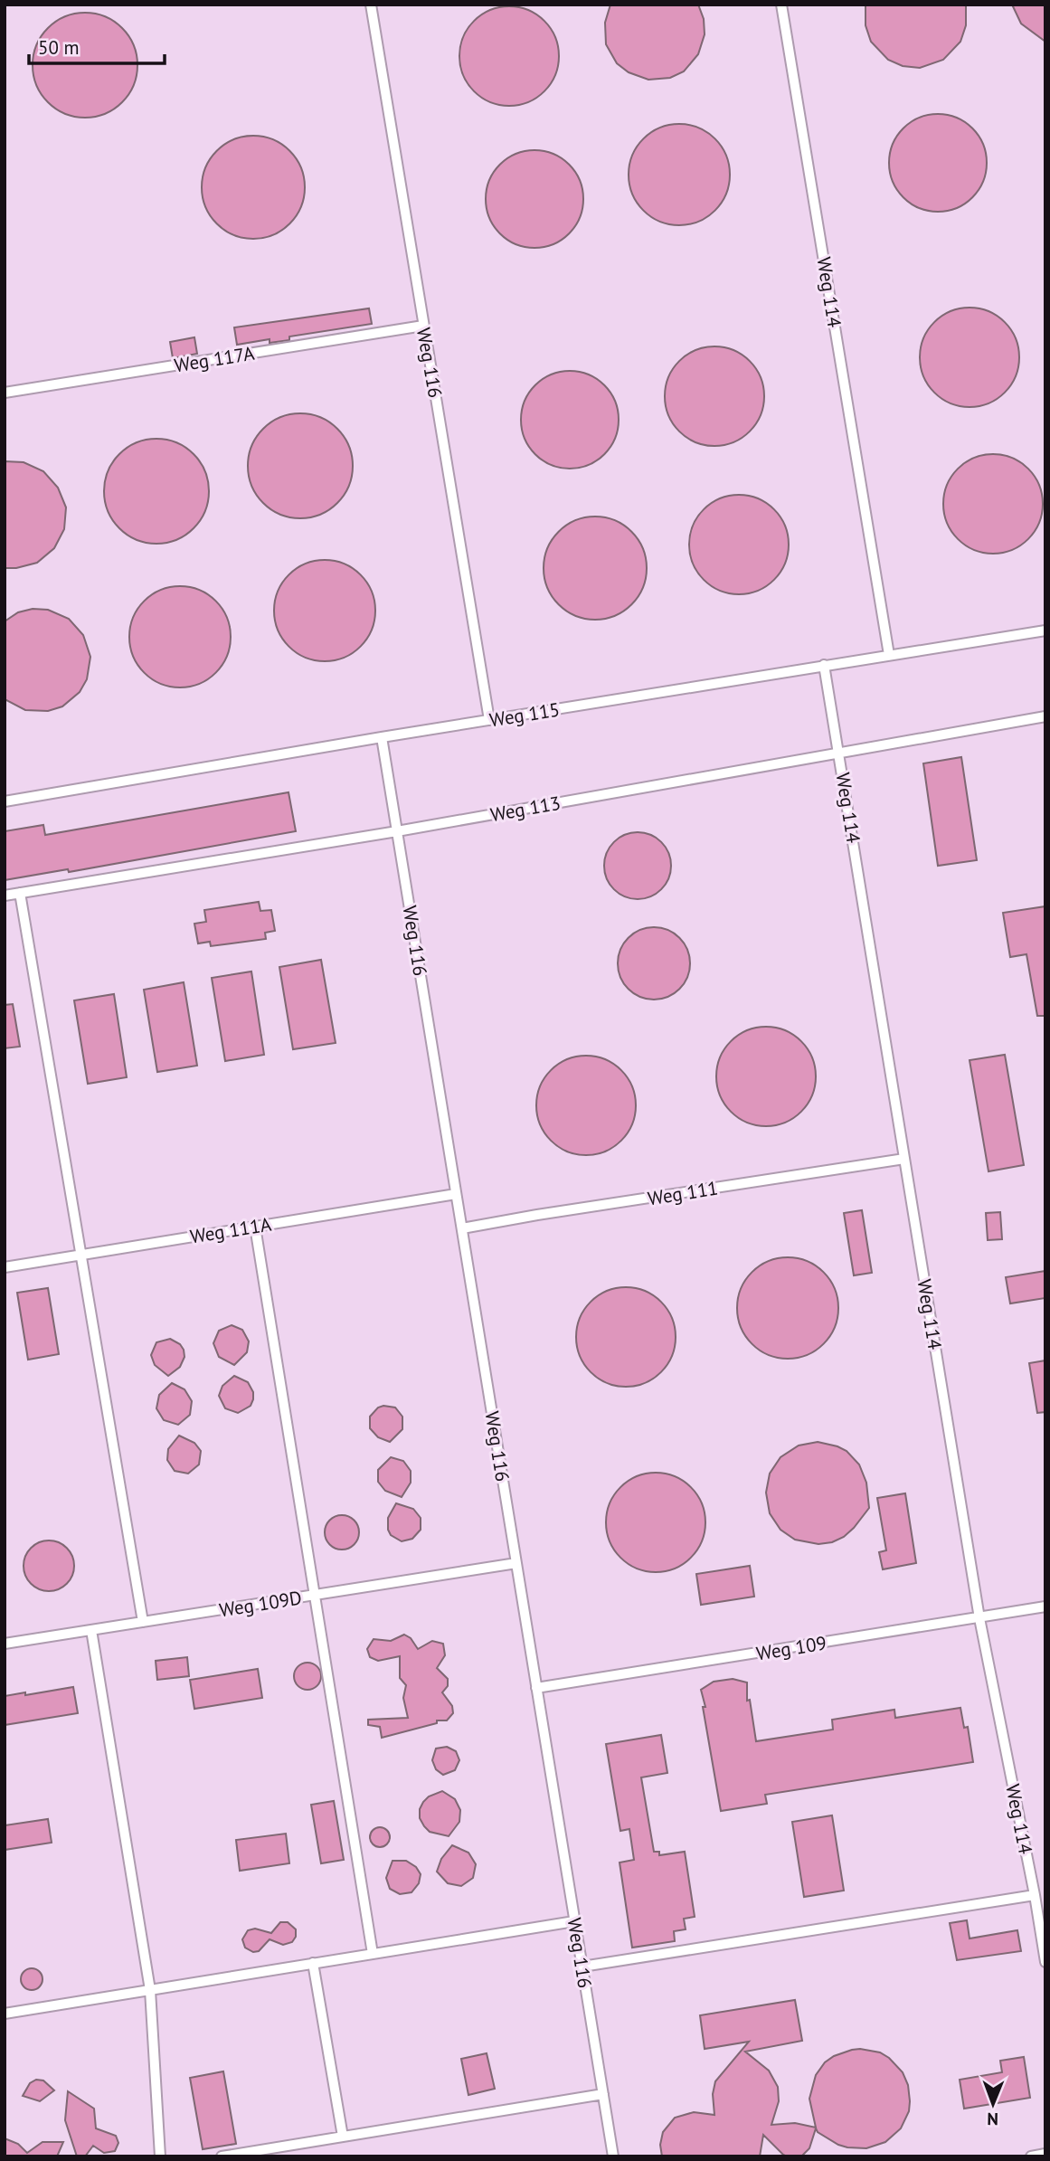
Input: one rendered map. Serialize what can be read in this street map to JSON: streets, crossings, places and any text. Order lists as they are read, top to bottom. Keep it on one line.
{"streets":{"lane":["Weg 114","Weg 117A","Weg 116","Weg 115","Weg 113","Weg 111","Weg 111A","Weg 109D","Weg 109"]},"crossings":[["Weg 114","Weg 115"],["Weg 114","Weg 113"],["Weg 114","Weg 111"],["Weg 114","Weg 109"],["Weg 117A","Weg 116"],["Weg 116","Weg 115"],["Weg 116","Weg 113"],["Weg 116","Weg 111"],["Weg 116","Weg 111A"],["Weg 116","Weg 109D"],["Weg 116","Weg 109"]],"scale_bar":"50 m","north":"bottom"}
